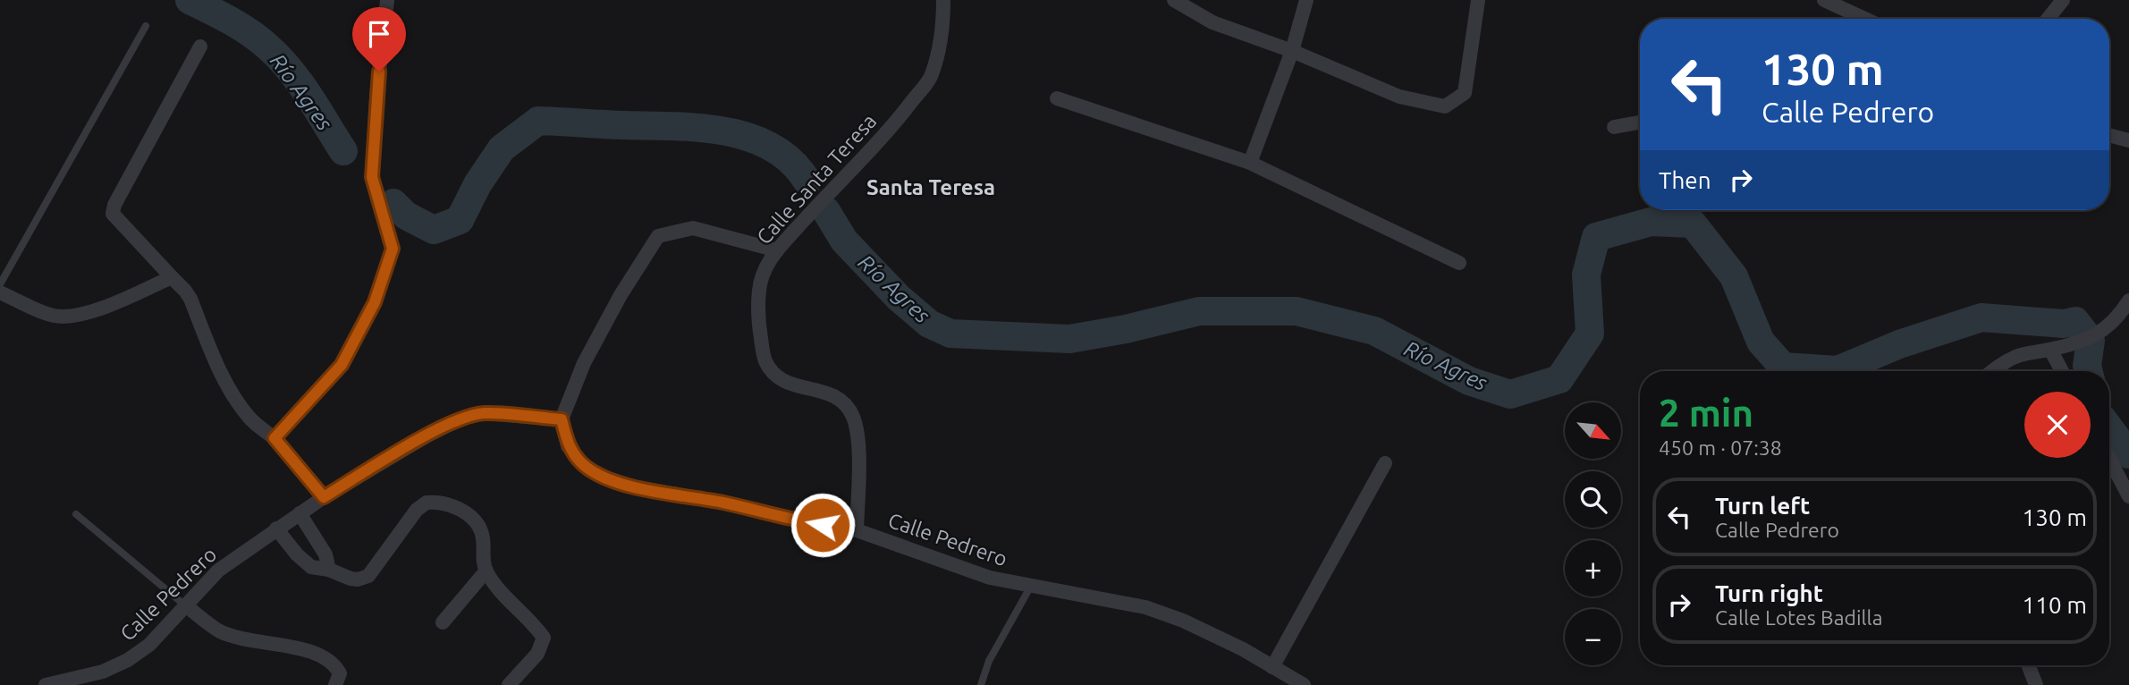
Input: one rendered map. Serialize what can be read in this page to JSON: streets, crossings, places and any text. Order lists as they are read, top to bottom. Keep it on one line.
{"streets":{"street":["Calle Santa Teresa","Calle Pedrero"]},"crossings":[["Calle Santa Teresa","Calle Pedrero"]],"districts":["Santa Teresa"],"water":["Río Agres"],"north":"bottom right","page":{"turn":["130 m","Calle Pedrero"],"then":"Then","heading":["2 min","450 m · 07:38"],"map_buttons":["+","−"],"list":[{"name":"Turn left","note":"Calle Pedrero","value":"130 m"},{"name":"Turn right","note":"Calle Lotes Badilla","value":"110 m"}]}}
